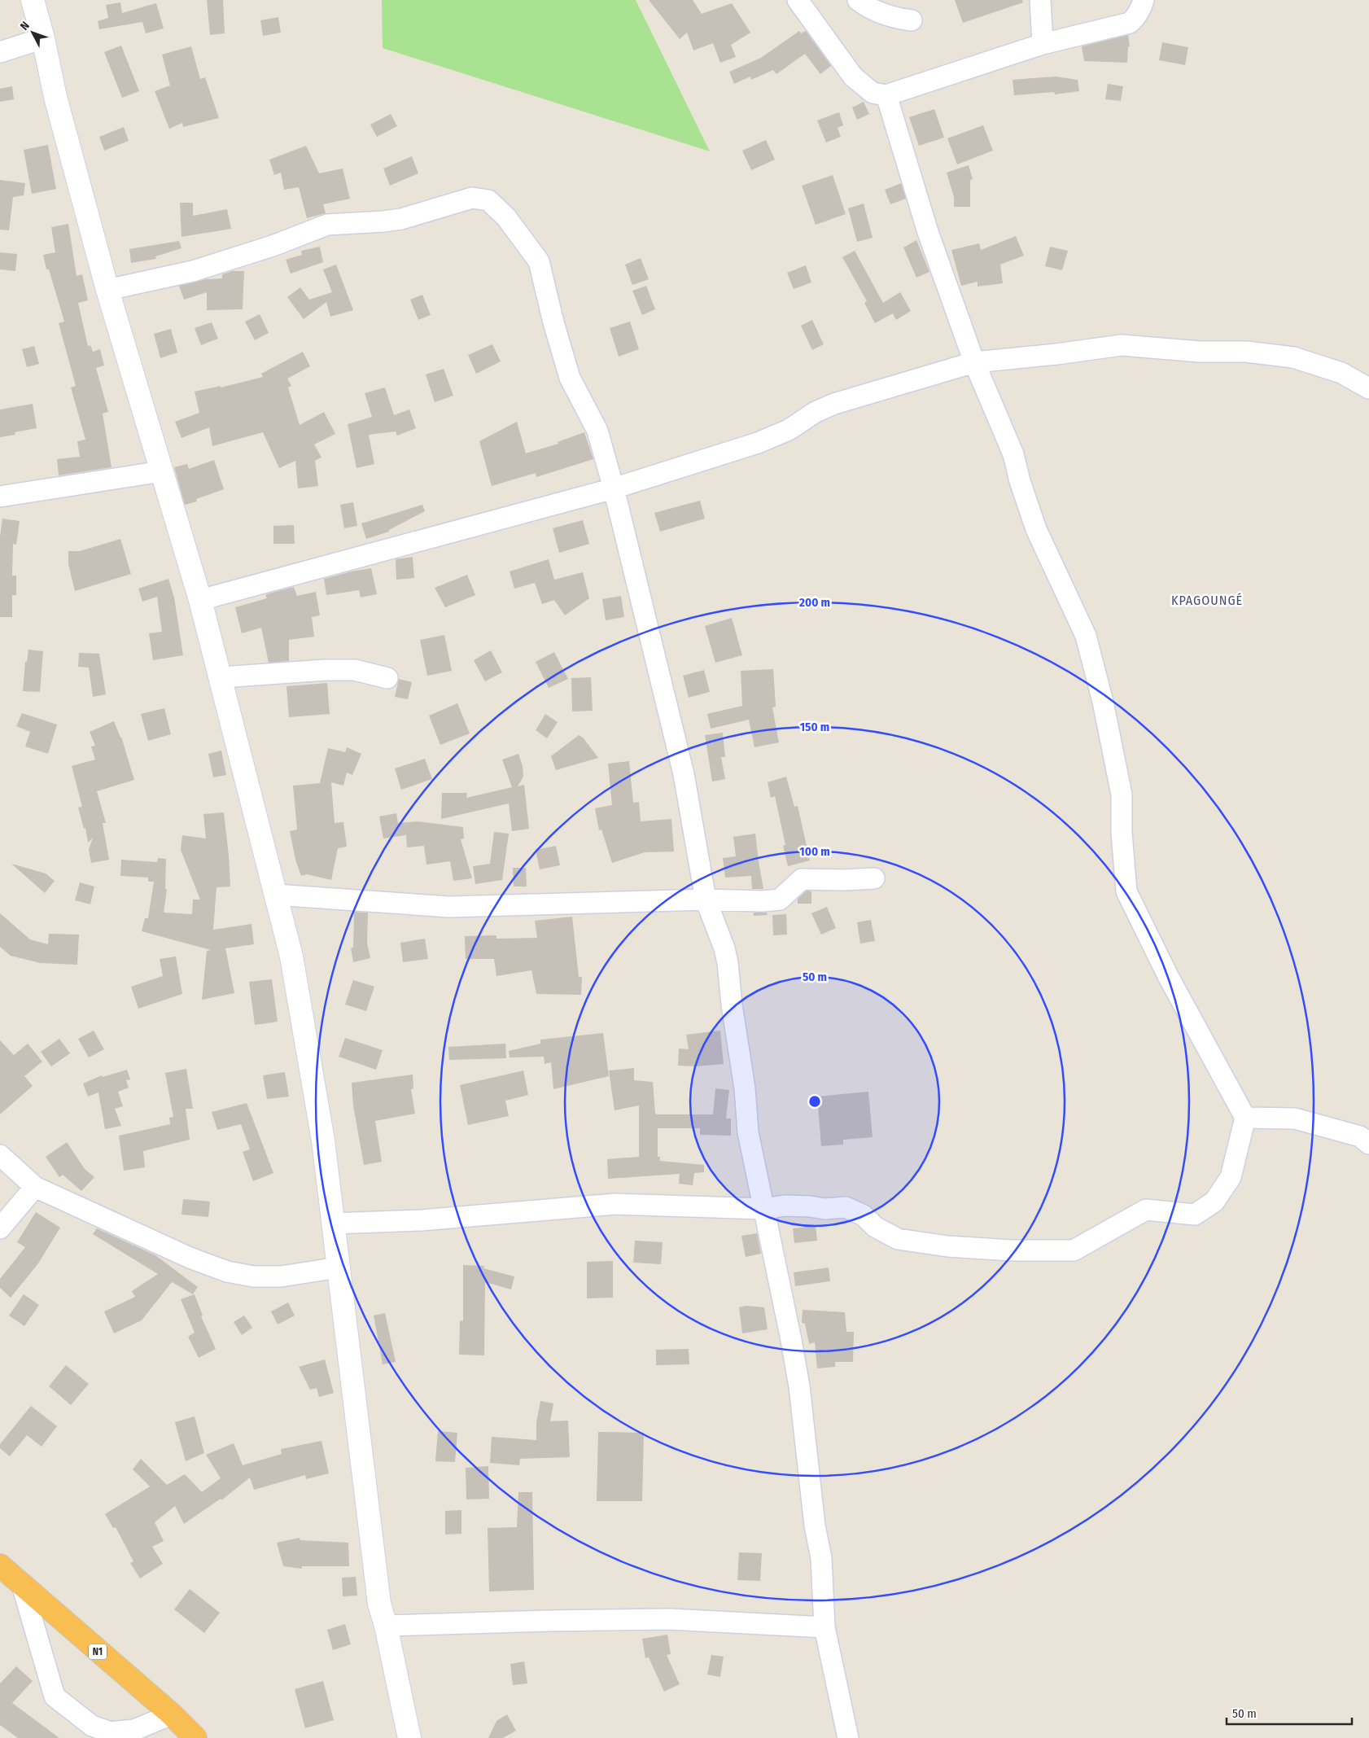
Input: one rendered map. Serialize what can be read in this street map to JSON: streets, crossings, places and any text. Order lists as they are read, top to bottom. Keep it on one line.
{"streets":{"highway":["N1"]},"districts":["KPAGOUNGÉ"],"scale_bar":"50 m","north":"top left","rings":["200 m","150 m","100 m","50 m"]}
